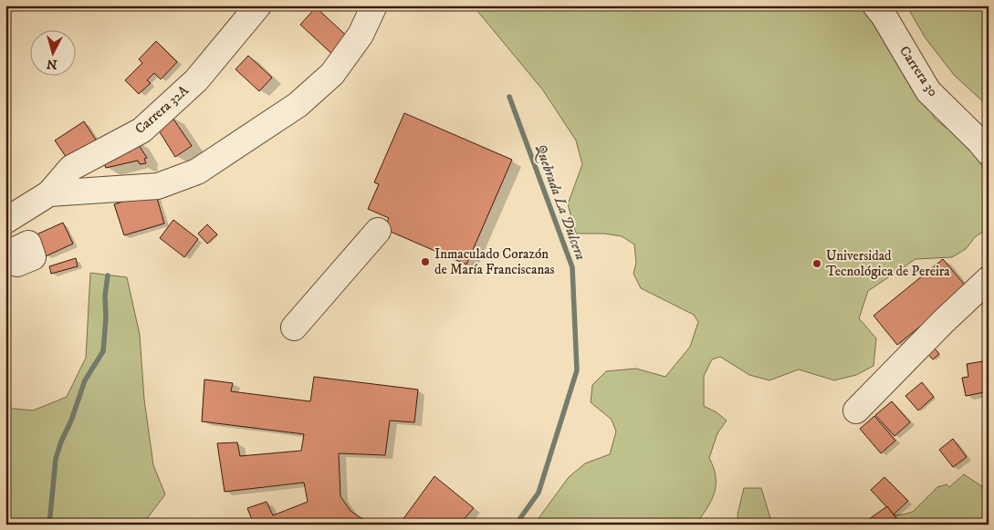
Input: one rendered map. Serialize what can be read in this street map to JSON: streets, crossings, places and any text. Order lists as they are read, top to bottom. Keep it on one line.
{"streets":{"street":["Carrera 30","Carrera 32A"]},"water":["Quebrada La Dulcera"],"places":["Inmaculado Corazón de María Franciscanas","Universidad Tecnológica de Pereira"],"north":"bottom"}
